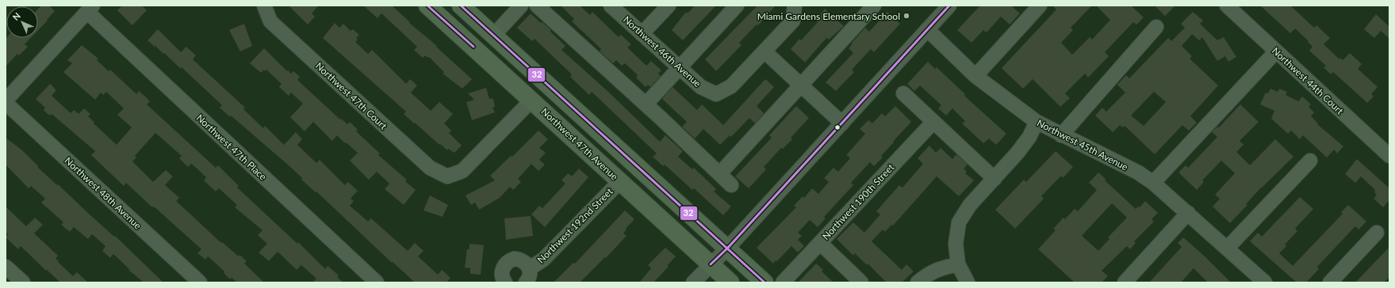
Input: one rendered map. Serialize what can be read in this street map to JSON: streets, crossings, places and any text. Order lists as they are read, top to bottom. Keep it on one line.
{"streets":{"main road":["Northwest 47th Avenue"],"street":["Northwest 46th Avenue","Northwest 44th Court","Northwest 47th Court","Northwest 45th Avenue","Northwest 47th Place","Northwest 48th Avenue","Northwest 190th Street","Northwest 192nd Street"]},"crossings":[["Northwest 47th Court","Northwest 47th Avenue"],["Northwest 47th Avenue","Northwest 192nd Street"]],"places":["Miami Gardens Elementary School"],"lines":["transit line 32"],"north":"top left"}
